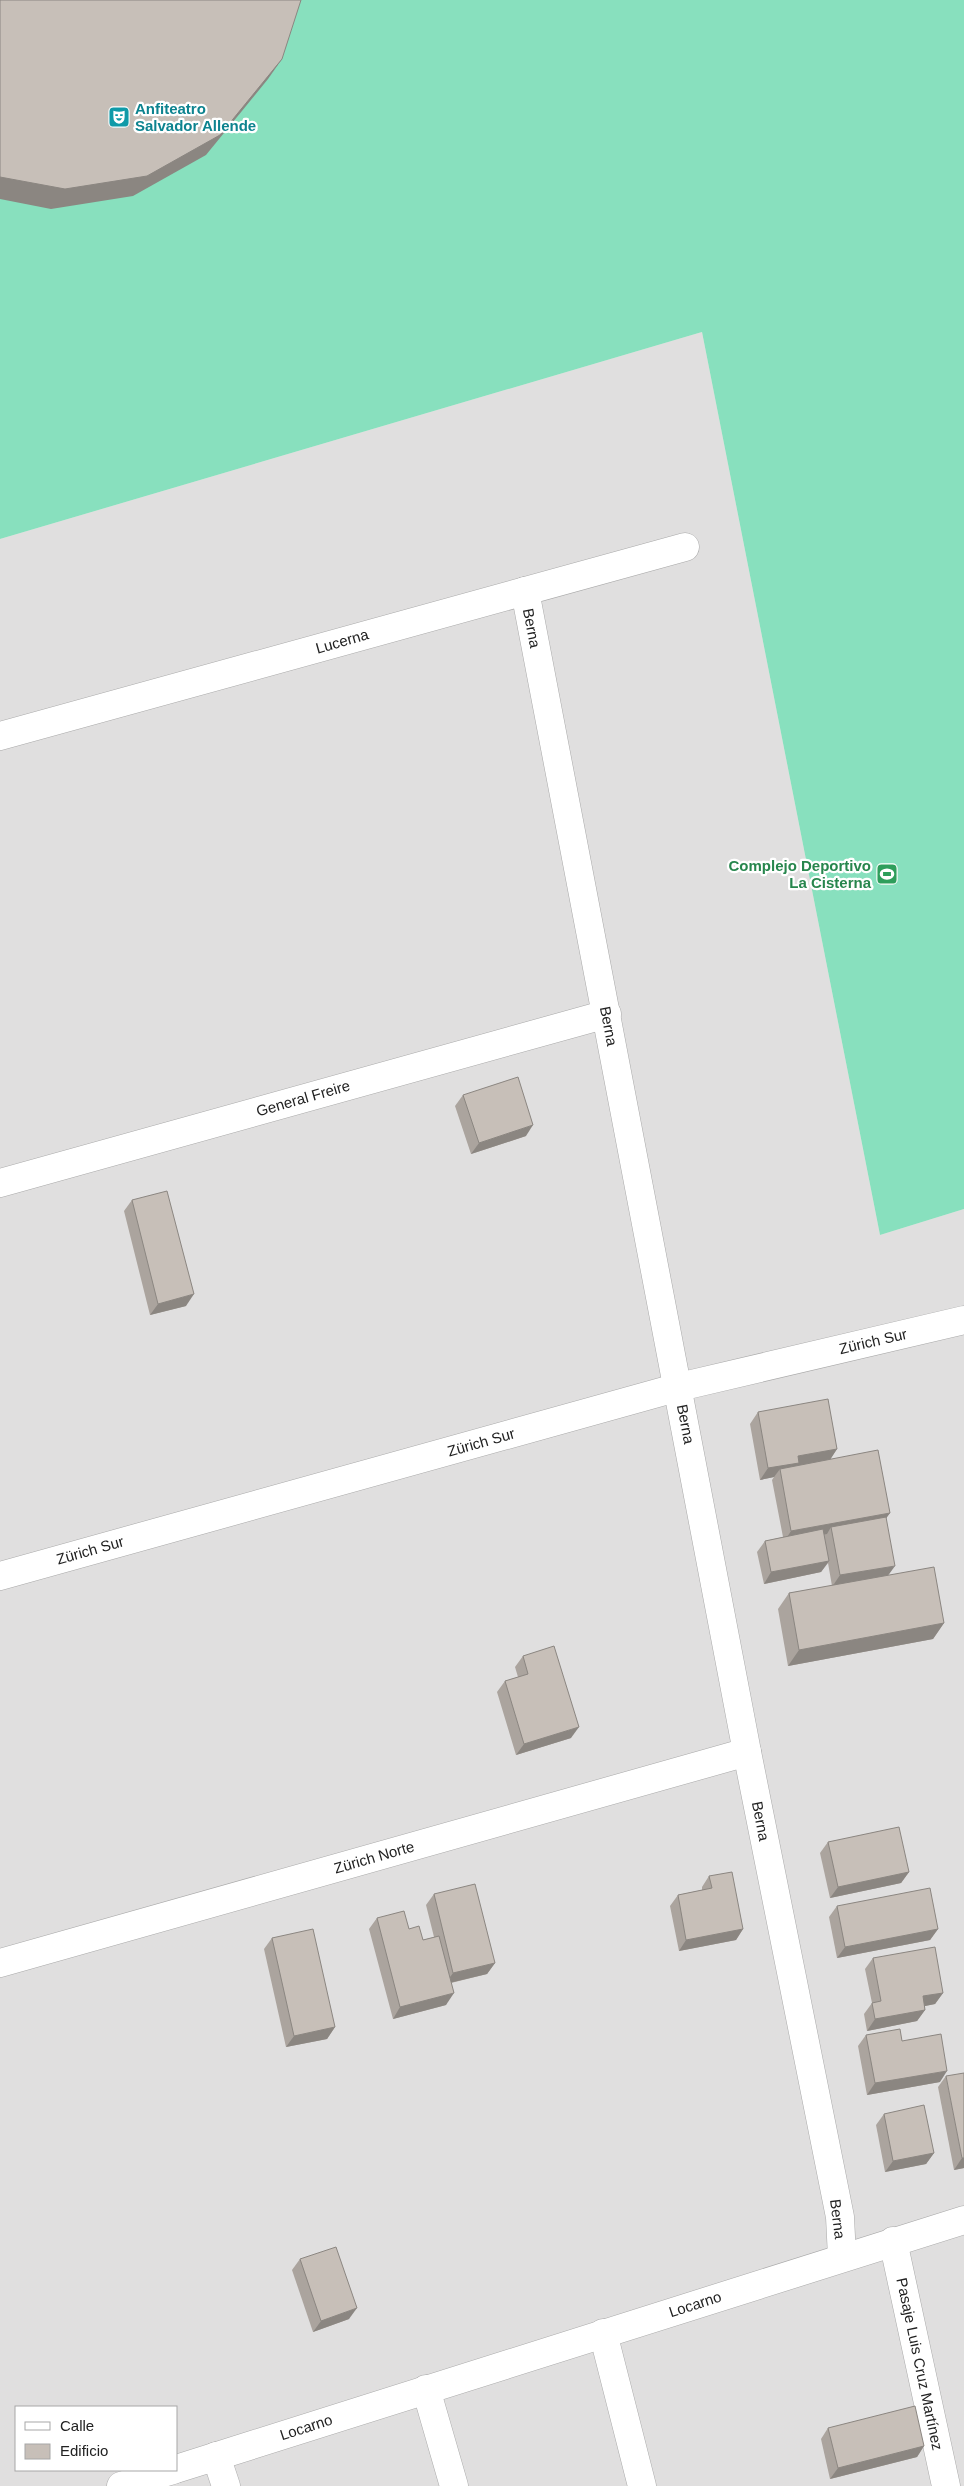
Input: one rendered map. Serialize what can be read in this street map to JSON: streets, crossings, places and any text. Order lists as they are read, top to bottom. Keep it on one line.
{"streets":{"street":["Berna","Lucerna","General Freire","Zürich Sur","Zürich Norte","Locarno","Pasaje Luis Cruz Martínez"]},"crossings":[["Berna","Lucerna"],["Berna","General Freire"],["Berna","Zürich Sur"],["Berna","Zürich Norte"],["Berna","Locarno"],["Locarno","Pasaje Luis Cruz Martínez"]],"places":{"theatre":["Anfiteatro Salvador Allende"],"sports":["Complejo Deportivo La Cisterna"]},"legend":["Calle","Edificio"]}
